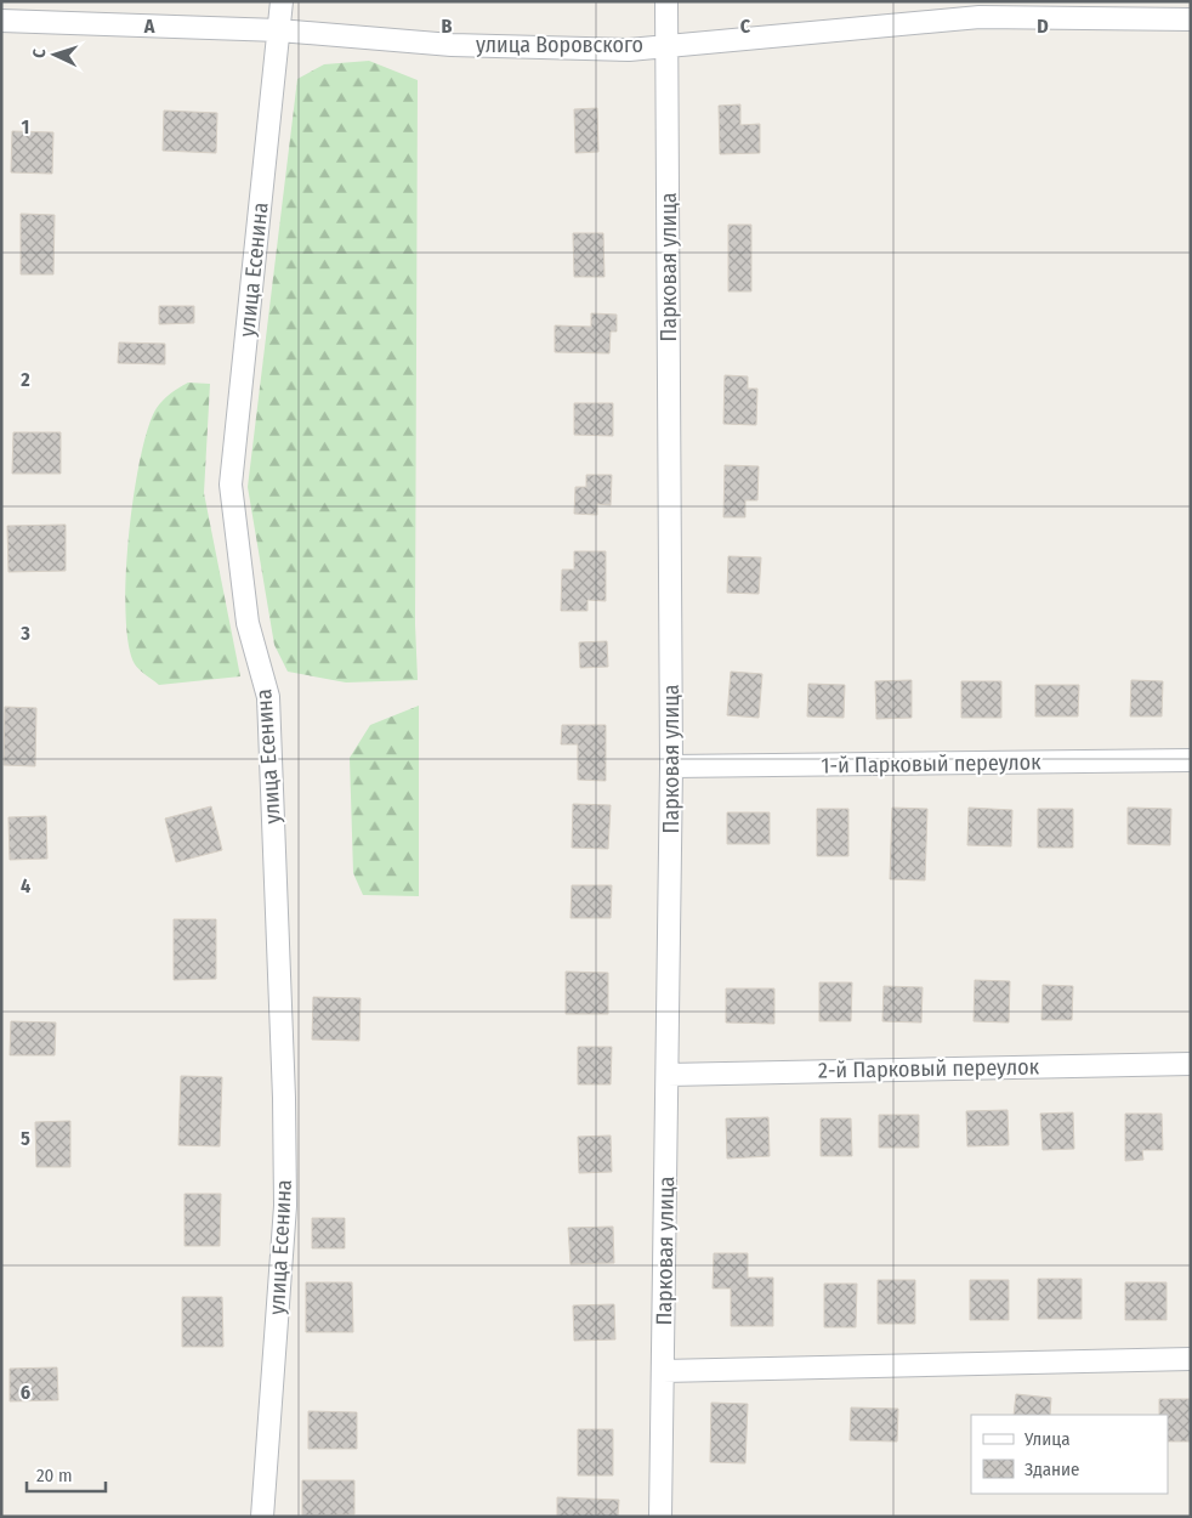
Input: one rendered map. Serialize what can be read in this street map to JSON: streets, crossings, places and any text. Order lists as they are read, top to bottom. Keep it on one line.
{"streets":{"street":["улица Воровского","Парковая улица","улица Есенина","1-й Парковый переулок","2-й Парковый переулок"]},"crossings":[["улица Воровского","Парковая улица"],["улица Воровского","улица Есенина"],["Парковая улица","1-й Парковый переулок"],["Парковая улица","2-й Парковый переулок"]],"legend":["Улица","Здание"],"scale_bar":"20 m","north":"left","grid":{"columns":["A","B","C","D"],"rows":["1","2","3","4","5","6"]}}
